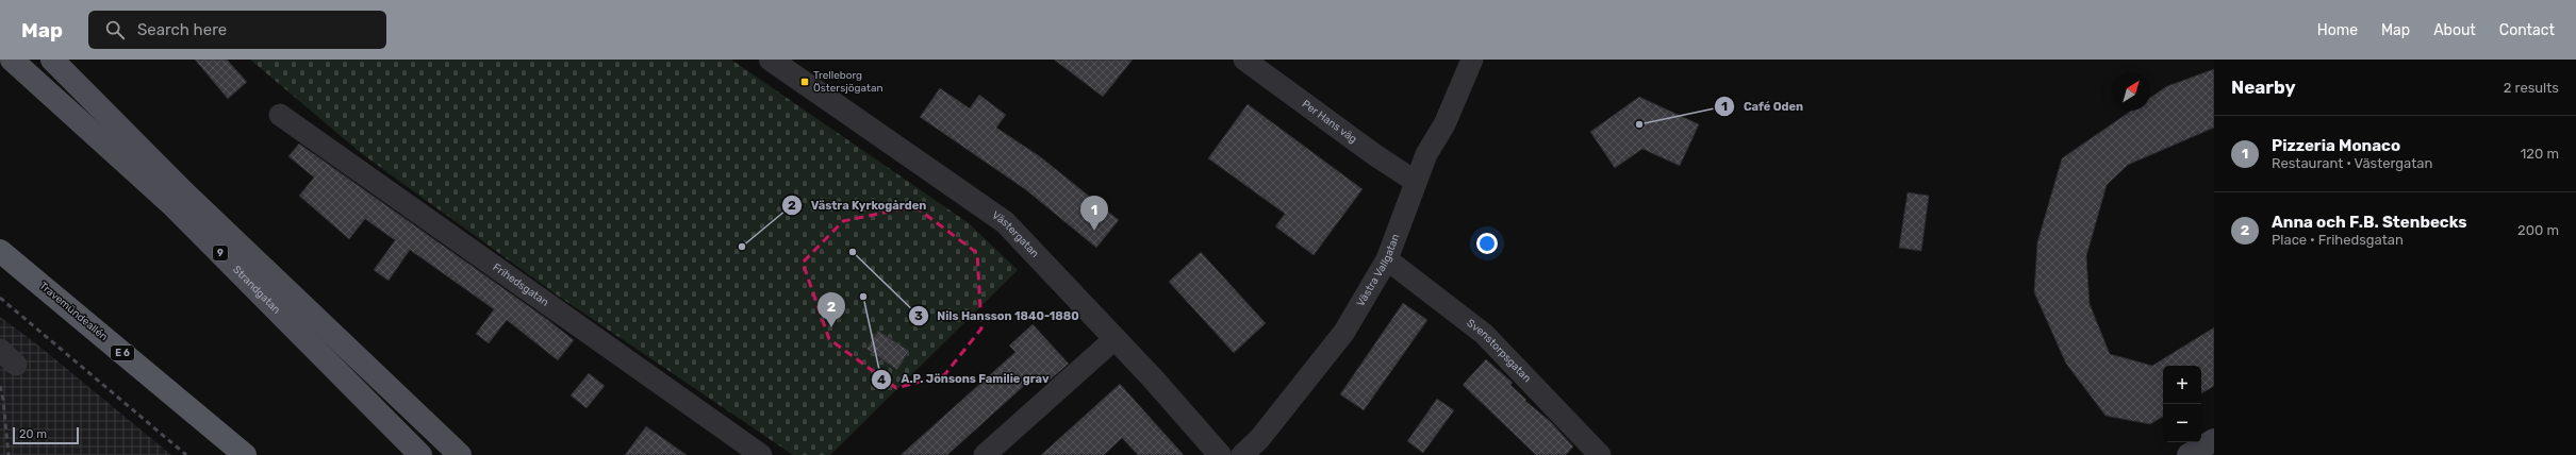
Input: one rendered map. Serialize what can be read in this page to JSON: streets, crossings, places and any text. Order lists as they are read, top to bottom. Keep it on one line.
{"streets":{"highway":["Travemündeallén","E 6"],"main road":["9","Strandgatan"],"street":["Per Hans väg","Västergatan","Västra Vallgatan","Frihedsgatan","Svenstorpsgatan"]},"crossings":[["Per Hans väg","Västra Vallgatan"],["Västra Vallgatan","Svenstorpsgatan"]],"places":{"transit":["Trelleborg Östersjögatan"],"other":["Café Oden","Västra Kyrkogården","Nils Hansson 1840-1880","A.P. Jönsons Familie grav"]},"scale_bar":"20 m","north":"top right","page":{"header":"Map","search":"Search here","nav":["Home","Map","About","Contact"],"heading":["Nearby","2 results"],"list":[{"mark":"1","name":"Pizzeria Monaco","note":"Restaurant · Västergatan","value":"120 m"},{"mark":"2","name":"Anna och F.B. Stenbecks","note":"Place · Frihedsgatan","value":"200 m"}],"pins":["1","2"],"map_buttons":["+","−"],"scale":"20 m"}}
